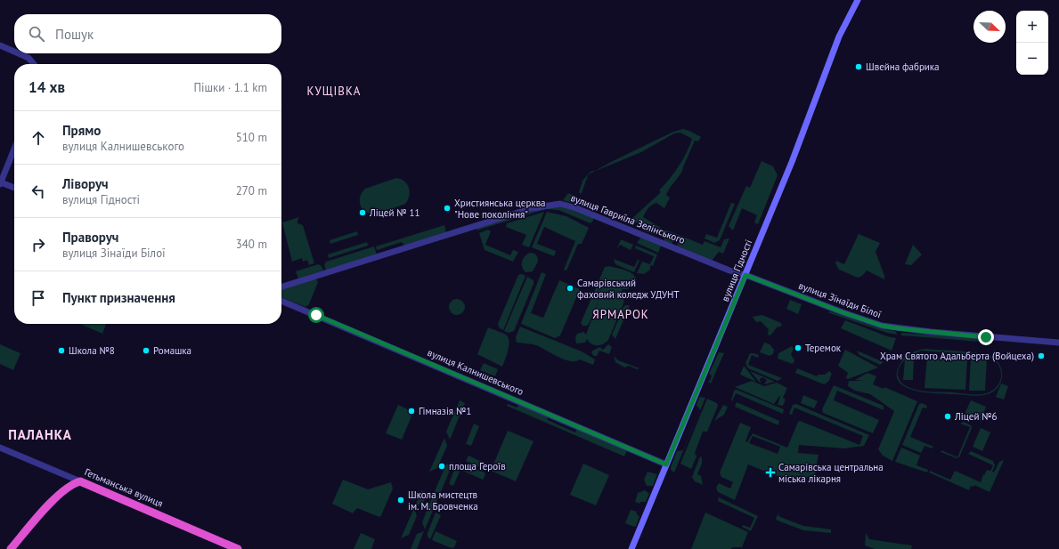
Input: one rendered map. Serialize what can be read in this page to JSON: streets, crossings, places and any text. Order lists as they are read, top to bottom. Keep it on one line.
{"streets":{"highway":["Гетьманська вулиця"],"main road":["вулиця Гідності"],"street":["вулиця Гавриїла Зелінського","вулиця Зінаїди Білої","вулиця Калнишевського"]},"crossings":[["вулиця Гавриїла Зелінського","вулиця Гідності"],["вулиця Гавриїла Зелінського","вулиця Зінаїди Білої"],["вулиця Гідності","вулиця Зінаїди Білої"],["вулиця Гідності","вулиця Калнишевського"]],"districts":["КУЩІВКА","ЯРМАРОК","ПАЛАНКА"],"places":{"other":["Швейна фабрика","Християнська церква \"Нове покоління\"","Ліцей № 11","Самарівський фаховий коледж УДУНТ","Теремок","Школа №8","Ромашка","Храм Святого Адальберта (Войцеха)","Гімназія №1","Ліцей №6","площа Героїв","Школа мистецтв ім. М. Бровченка"],"health":["Самарівська центральна міська лікарня"]},"north":"bottom right","page":{"map_buttons":["+","−"],"search":"Пошук","heading":["14 хв","Пішки · 1.1 km"],"list":[["Прямо","вулиця Калнишевського","510 m"],["Ліворуч","вулиця Гідності","270 m"],["Праворуч","вулиця Зінаїди Білої","340 m"],"Пункт призначення"]}}
